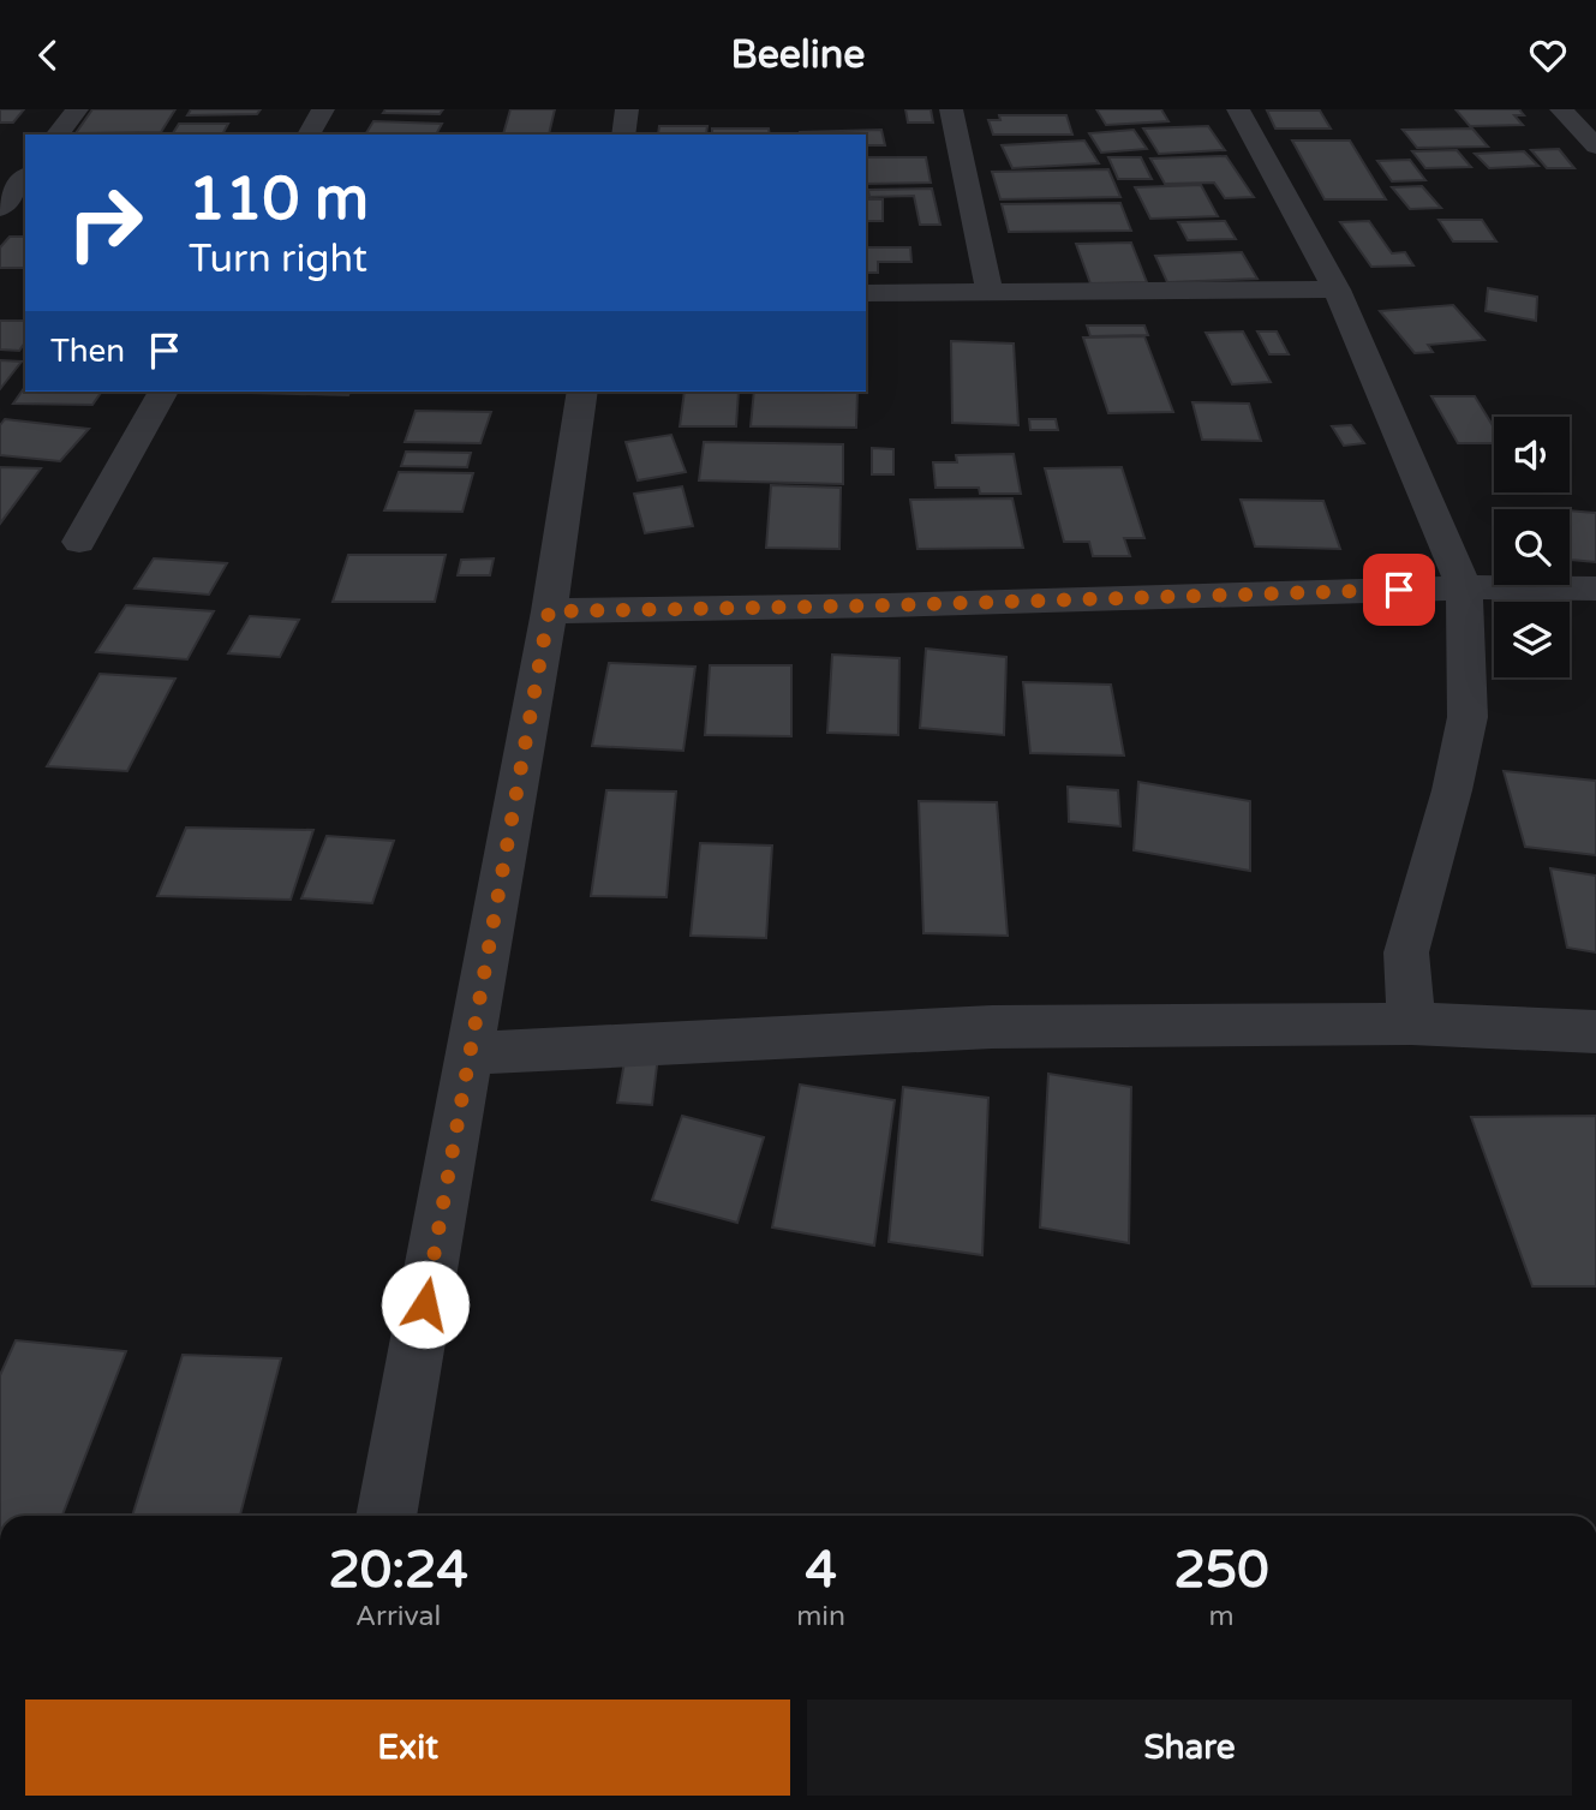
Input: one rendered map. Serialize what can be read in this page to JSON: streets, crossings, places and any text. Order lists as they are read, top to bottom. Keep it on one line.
{"page":{"header":"Beeline","turn":["110 m","Turn right"],"then":"Then","eta":["20:24","Arrival","4","min","250","m"],"buttons":["Exit","Share"]}}
